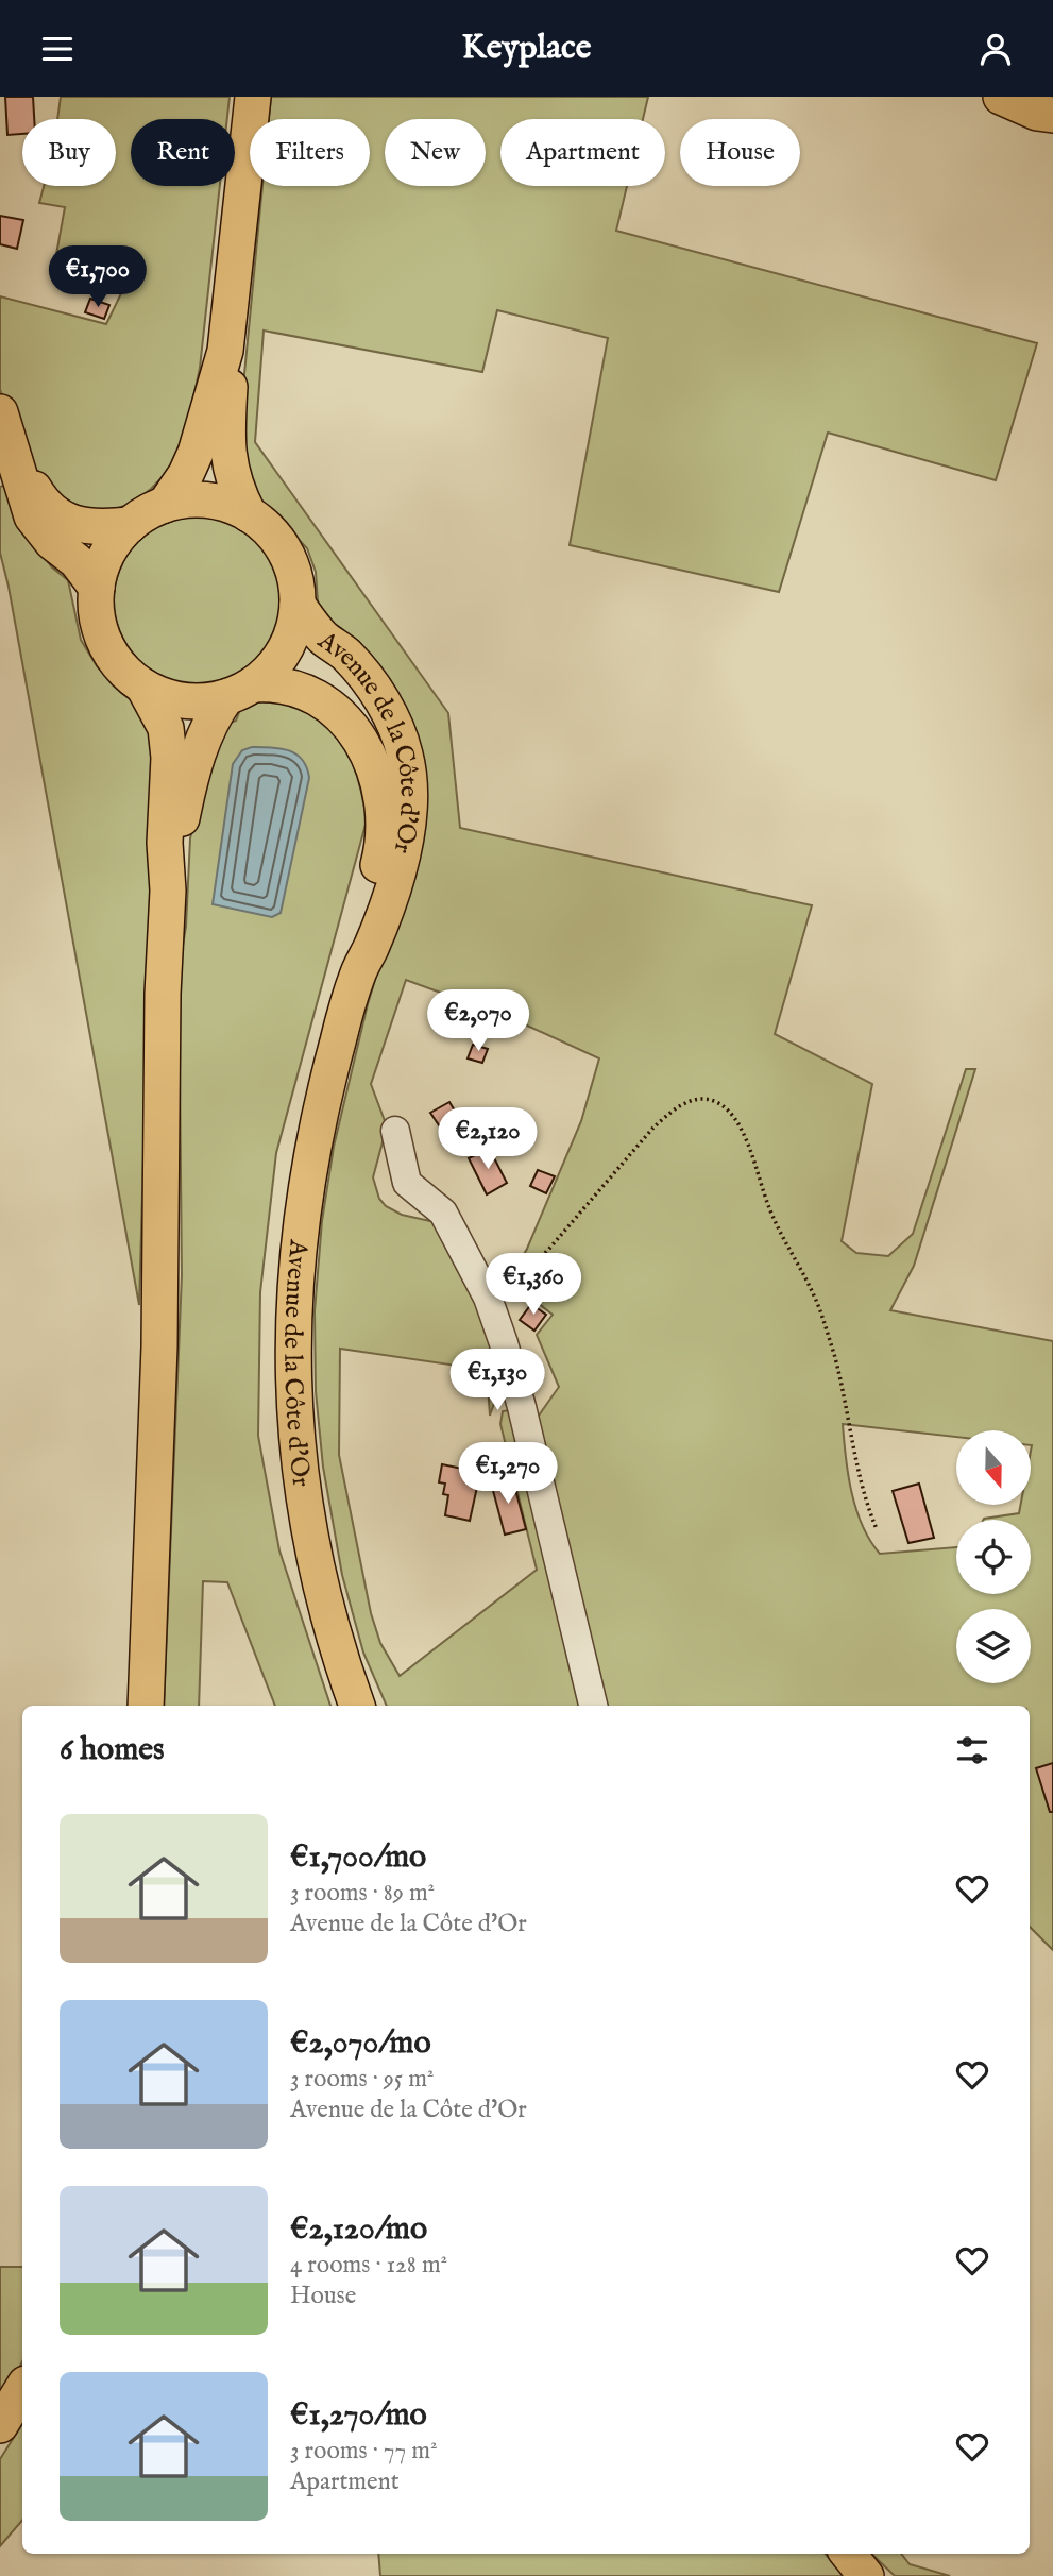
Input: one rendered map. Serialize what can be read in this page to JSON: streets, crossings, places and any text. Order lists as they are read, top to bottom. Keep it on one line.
{"streets":{"main road":["Avenue de la Côte d'Or"]},"north":"bottom","page":{"header":"Keyplace","chip":["Buy","Rent","Filters","New","Apartment","House"],"price":["€1,700","€2,070","€2,120","€1,360","€1,130","€1,270"],"heading":"6 homes","list":[{"name":"€1,700/mo","note":"3 rooms · 89 m² · Avenue de la Côte d'Or"},{"name":"€2,070/mo","note":"3 rooms · 95 m² · Avenue de la Côte d'Or"},{"name":"€2,120/mo","note":"4 rooms · 128 m² · House"},{"name":"€1,270/mo","note":"3 rooms · 77 m² · Apartment"}]}}
